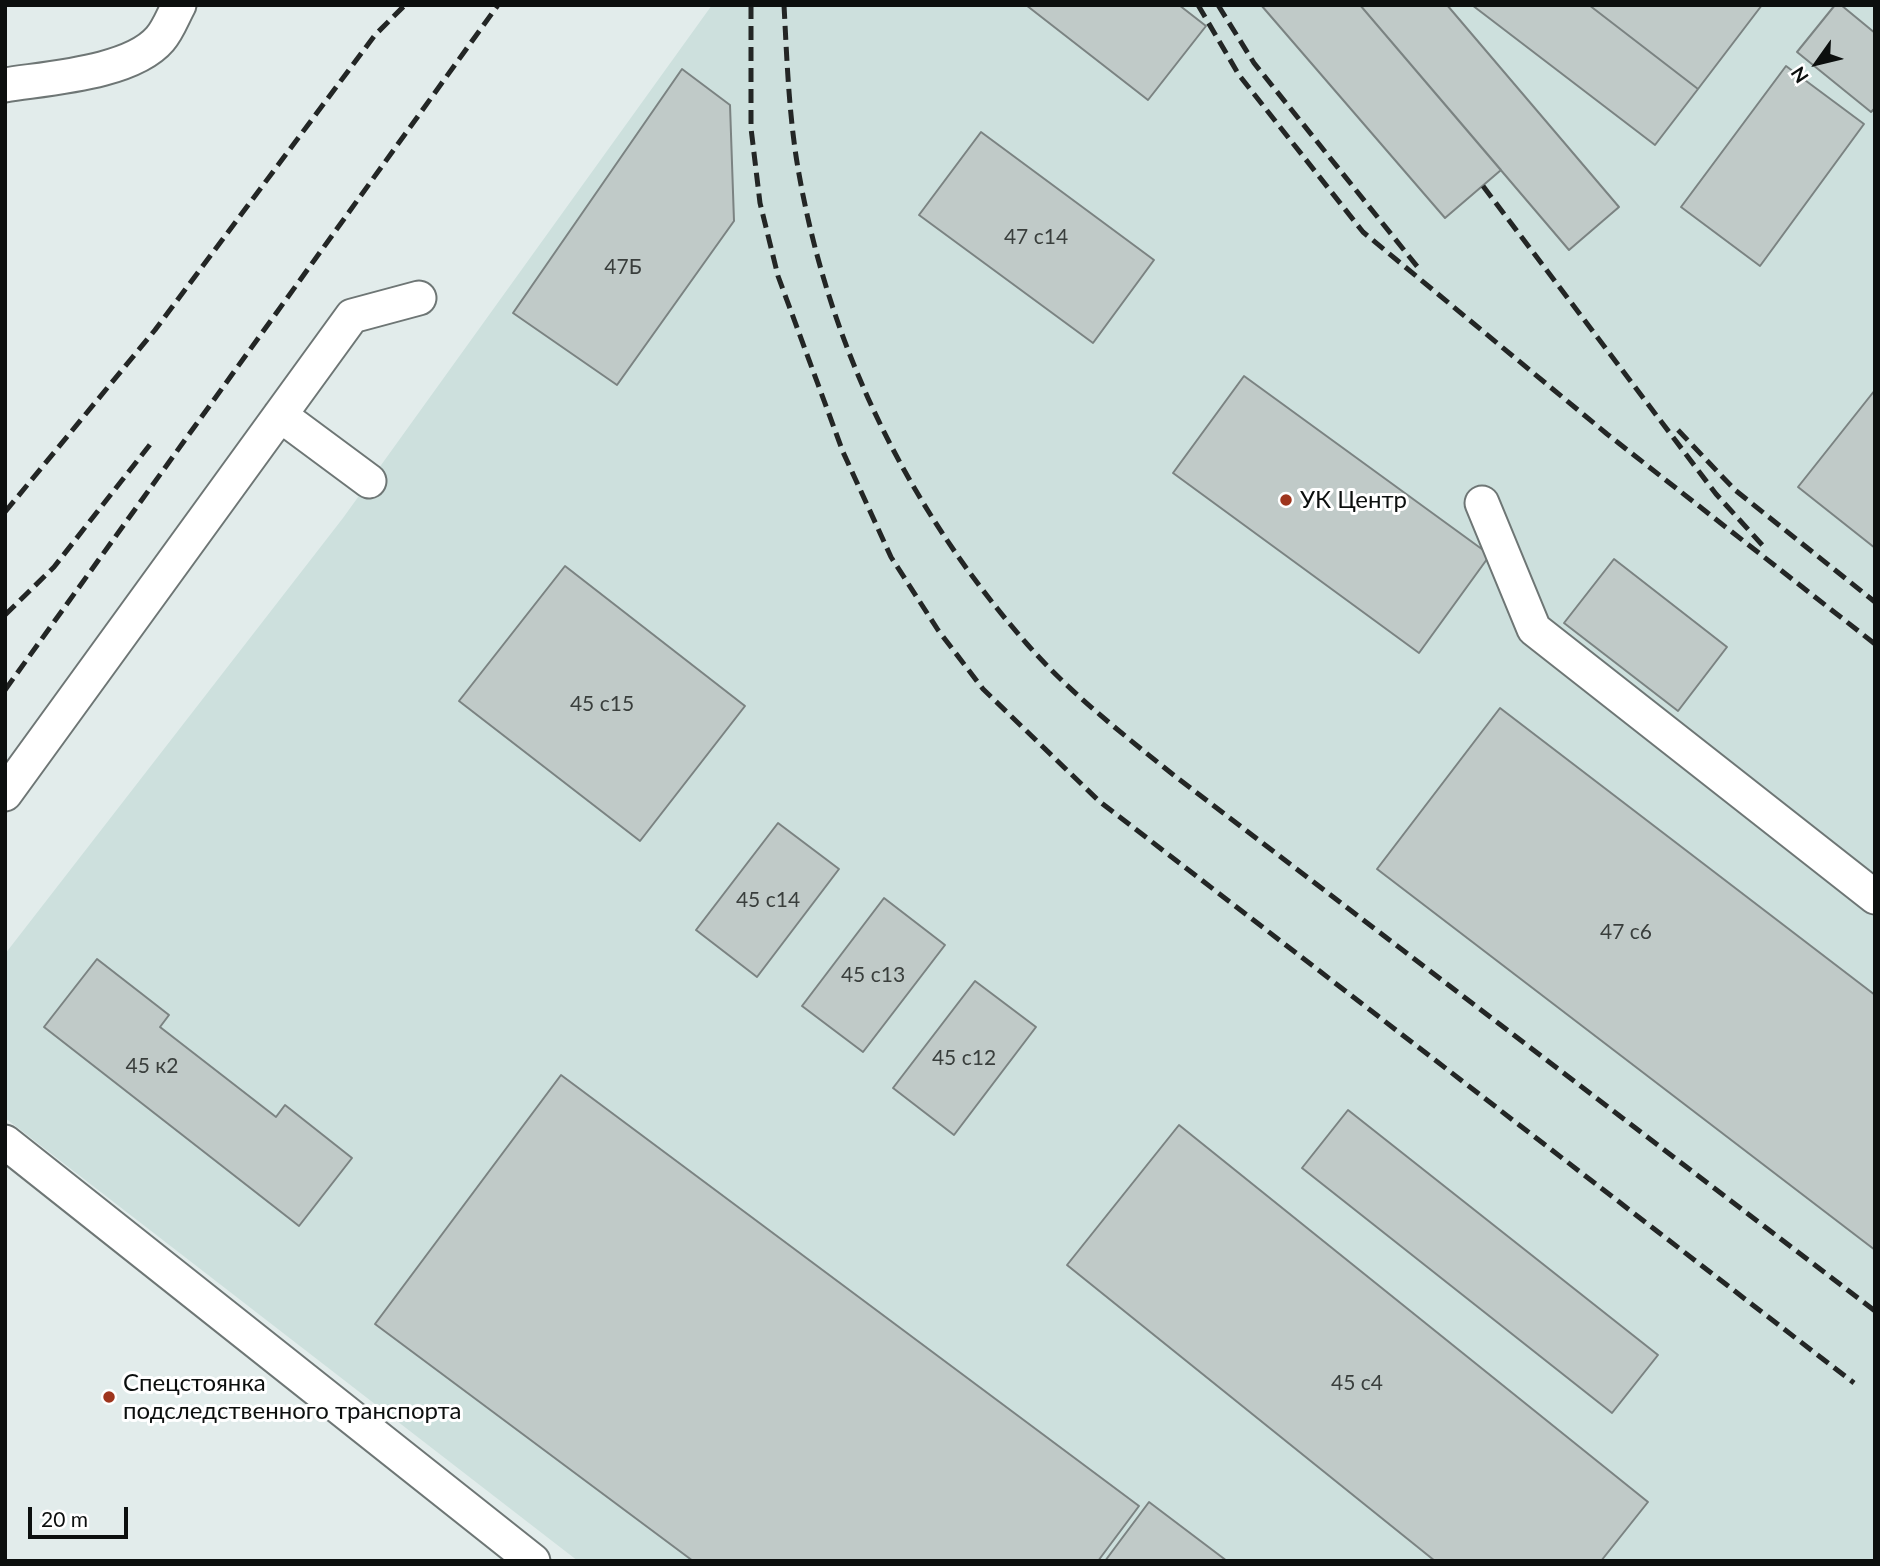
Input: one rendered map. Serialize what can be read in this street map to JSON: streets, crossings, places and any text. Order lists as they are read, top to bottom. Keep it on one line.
{"places":["УК Центр","Спецстоянка подследственного транспорта"],"house_numbers":["47 с14","47Б","45 с15","45 с14","47 с6","45 с13","45 с12","45 к2","45 с4"],"scale_bar":"20 m","north":"bottom left"}
